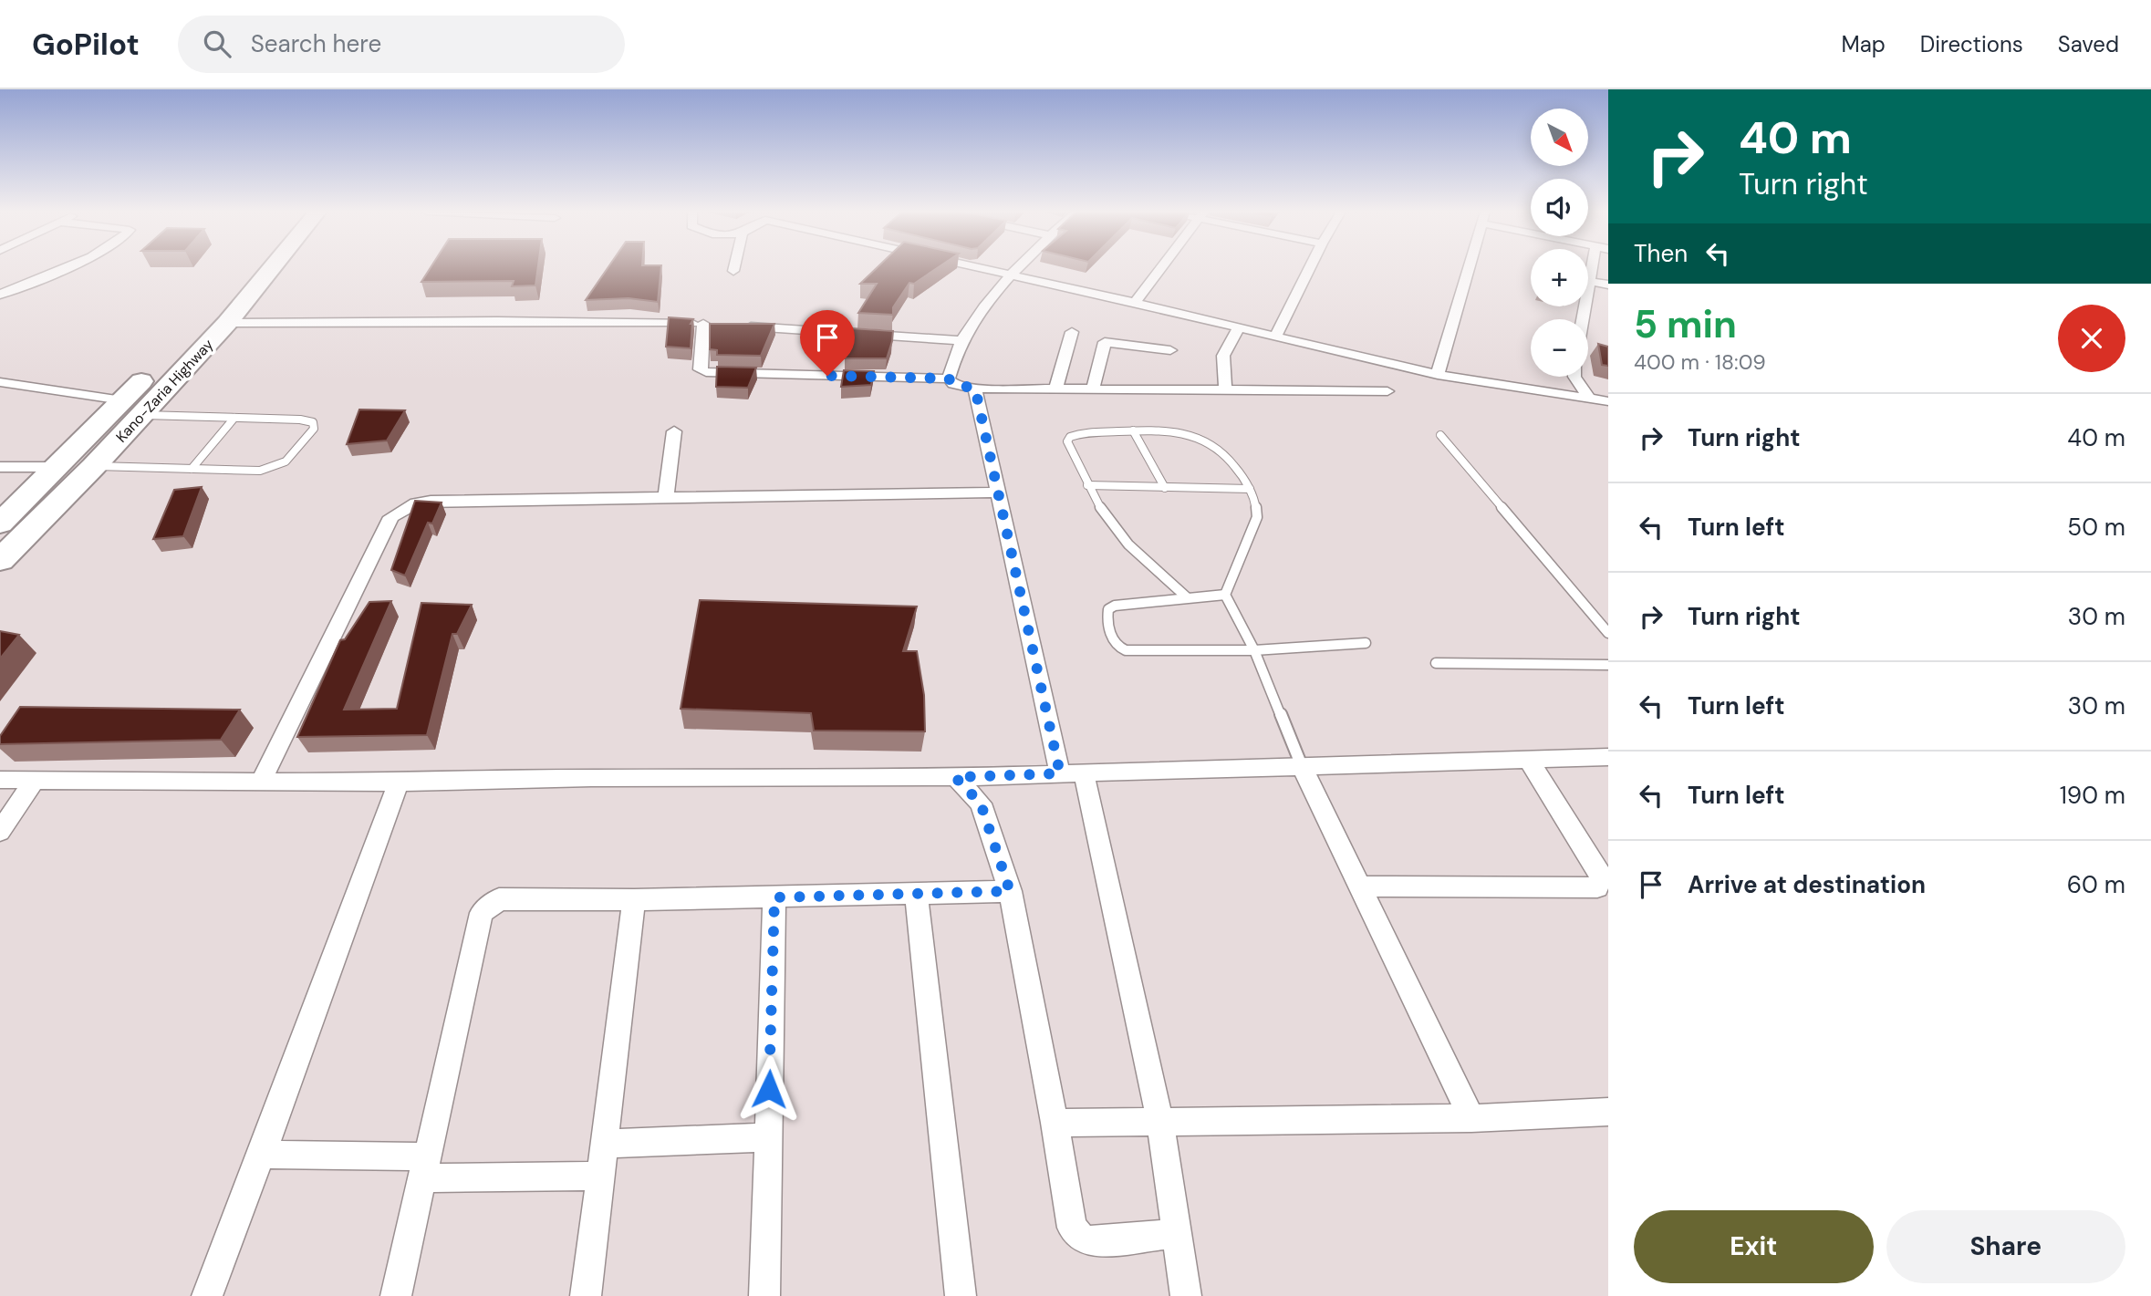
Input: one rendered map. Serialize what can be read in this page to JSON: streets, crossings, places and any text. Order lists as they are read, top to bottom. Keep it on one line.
{"streets":{"highway":["Kano-Zaria Highway"]},"north":"bottom right","page":{"header":"GoPilot","search":"Search here","nav":["Map","Directions","Saved"],"turn":["40 m","Turn right"],"map_buttons":["+","−"],"then":"Then","heading":["5 min","400 m · 18:09"],"list":[{"name":"Turn right","value":"40 m"},{"name":"Turn left","value":"50 m"},{"name":"Turn right","value":"30 m"},{"name":"Turn left","value":"30 m"},{"name":"Turn left","value":"190 m"},{"name":"Arrive at destination","value":"60 m"}],"buttons":["Exit","Share"]}}
